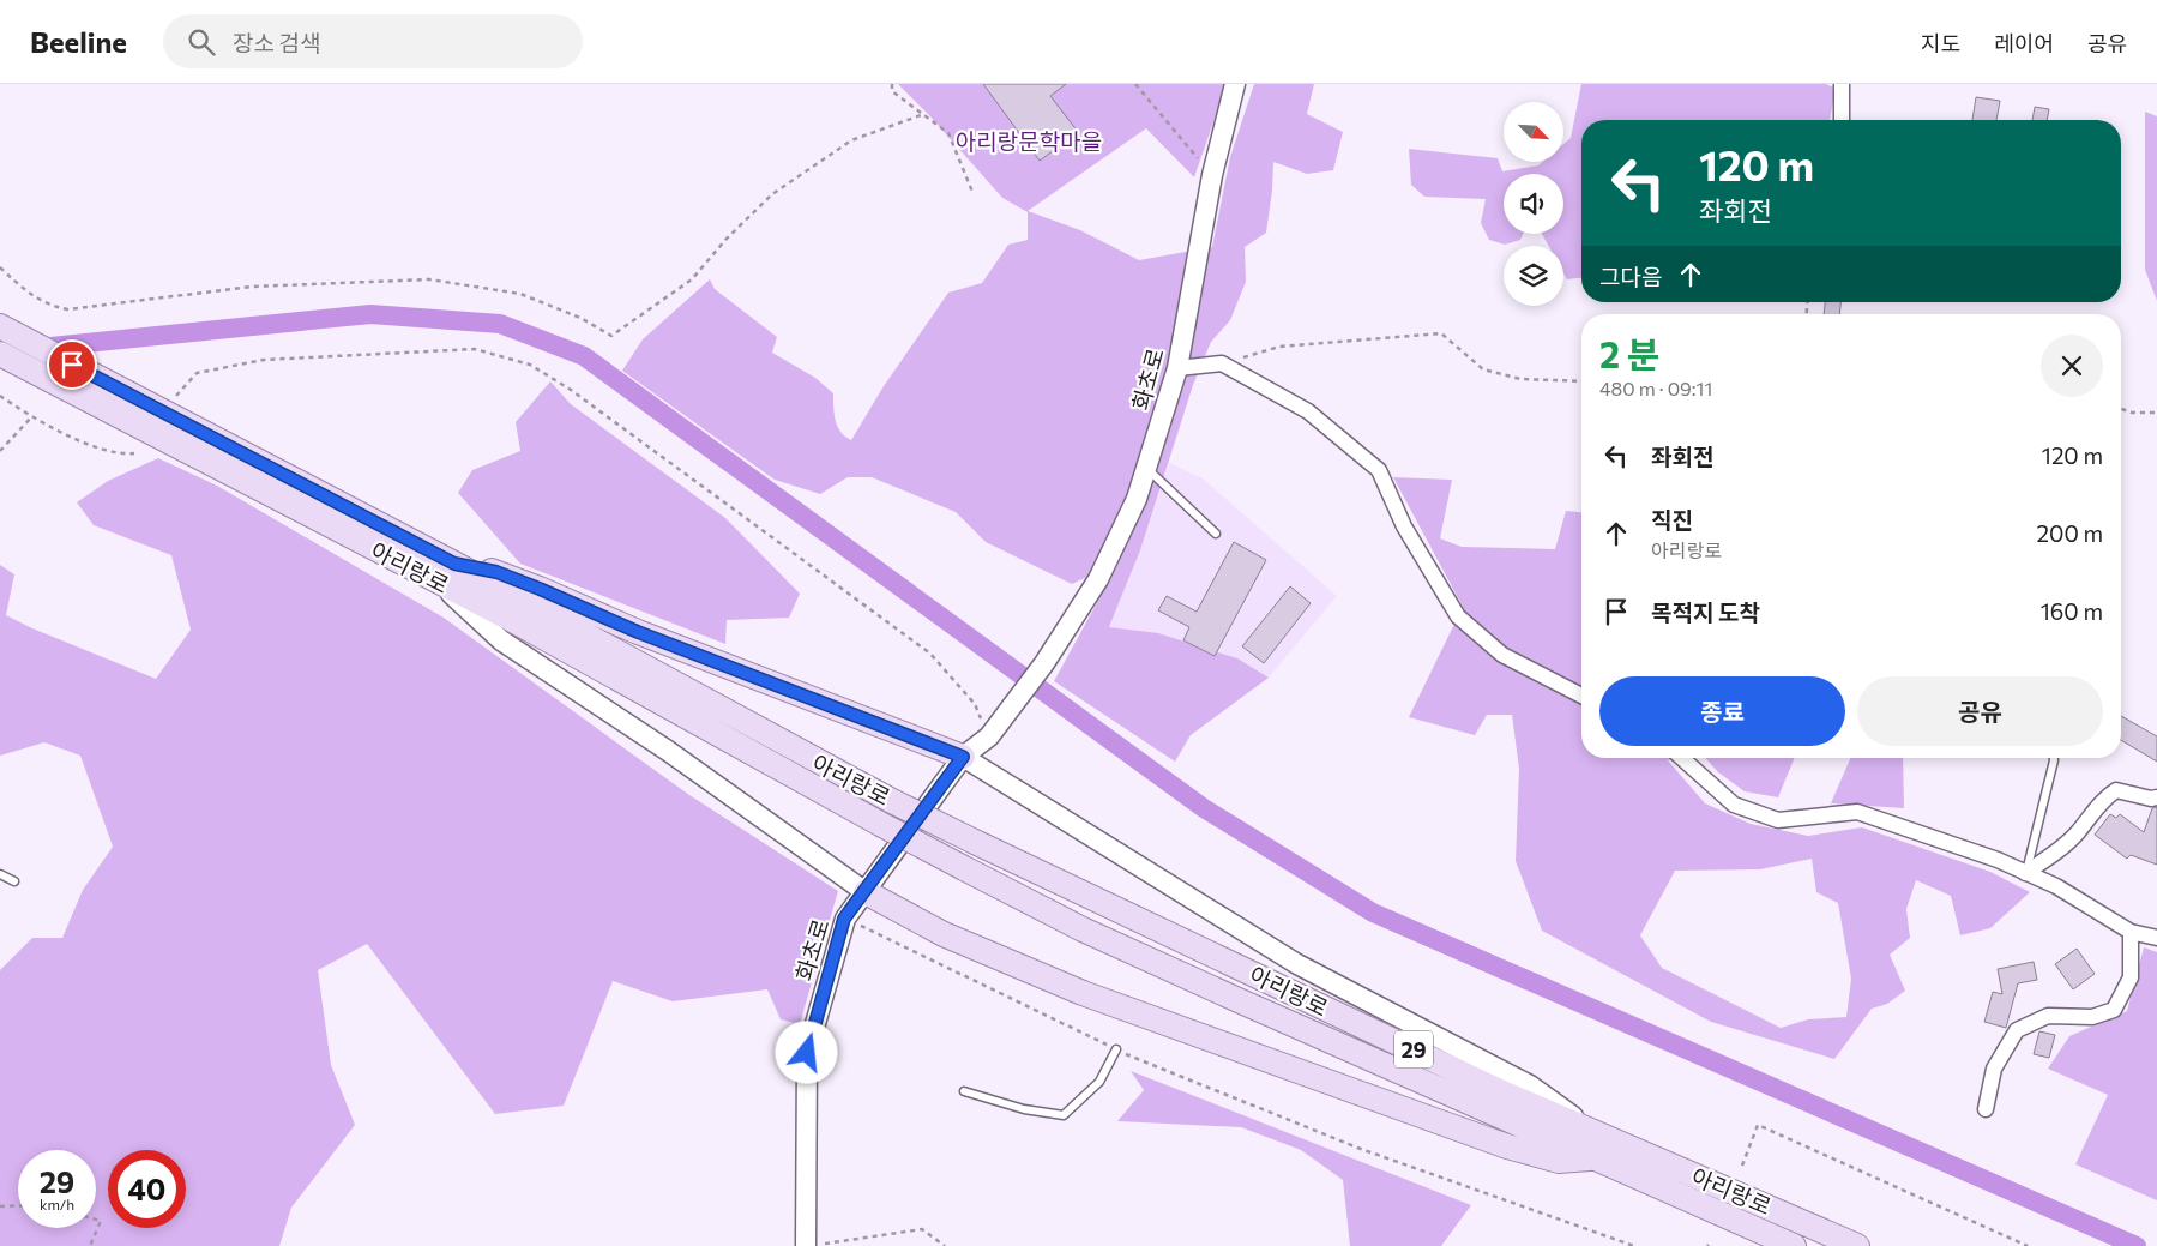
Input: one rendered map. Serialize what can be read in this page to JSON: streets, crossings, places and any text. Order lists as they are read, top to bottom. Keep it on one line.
{"streets":{"main road":["아리랑로","29"],"street":["화초로"]},"parks":["아리랑문학마을"],"north":"bottom right","page":{"header":"Beeline","search":"장소 검색","nav":["지도","레이어","공유"],"turn":["120 m","좌회전"],"then":"그다음","heading":["2 분","480 m · 09:11"],"list":[{"name":"좌회전","value":"120 m"},{"name":"직진","note":"아리랑로","value":"200 m"},{"name":"목적지 도착","value":"160 m"}],"buttons":["종료","공유"],"speed":"29 km/h","limit":"40"}}
